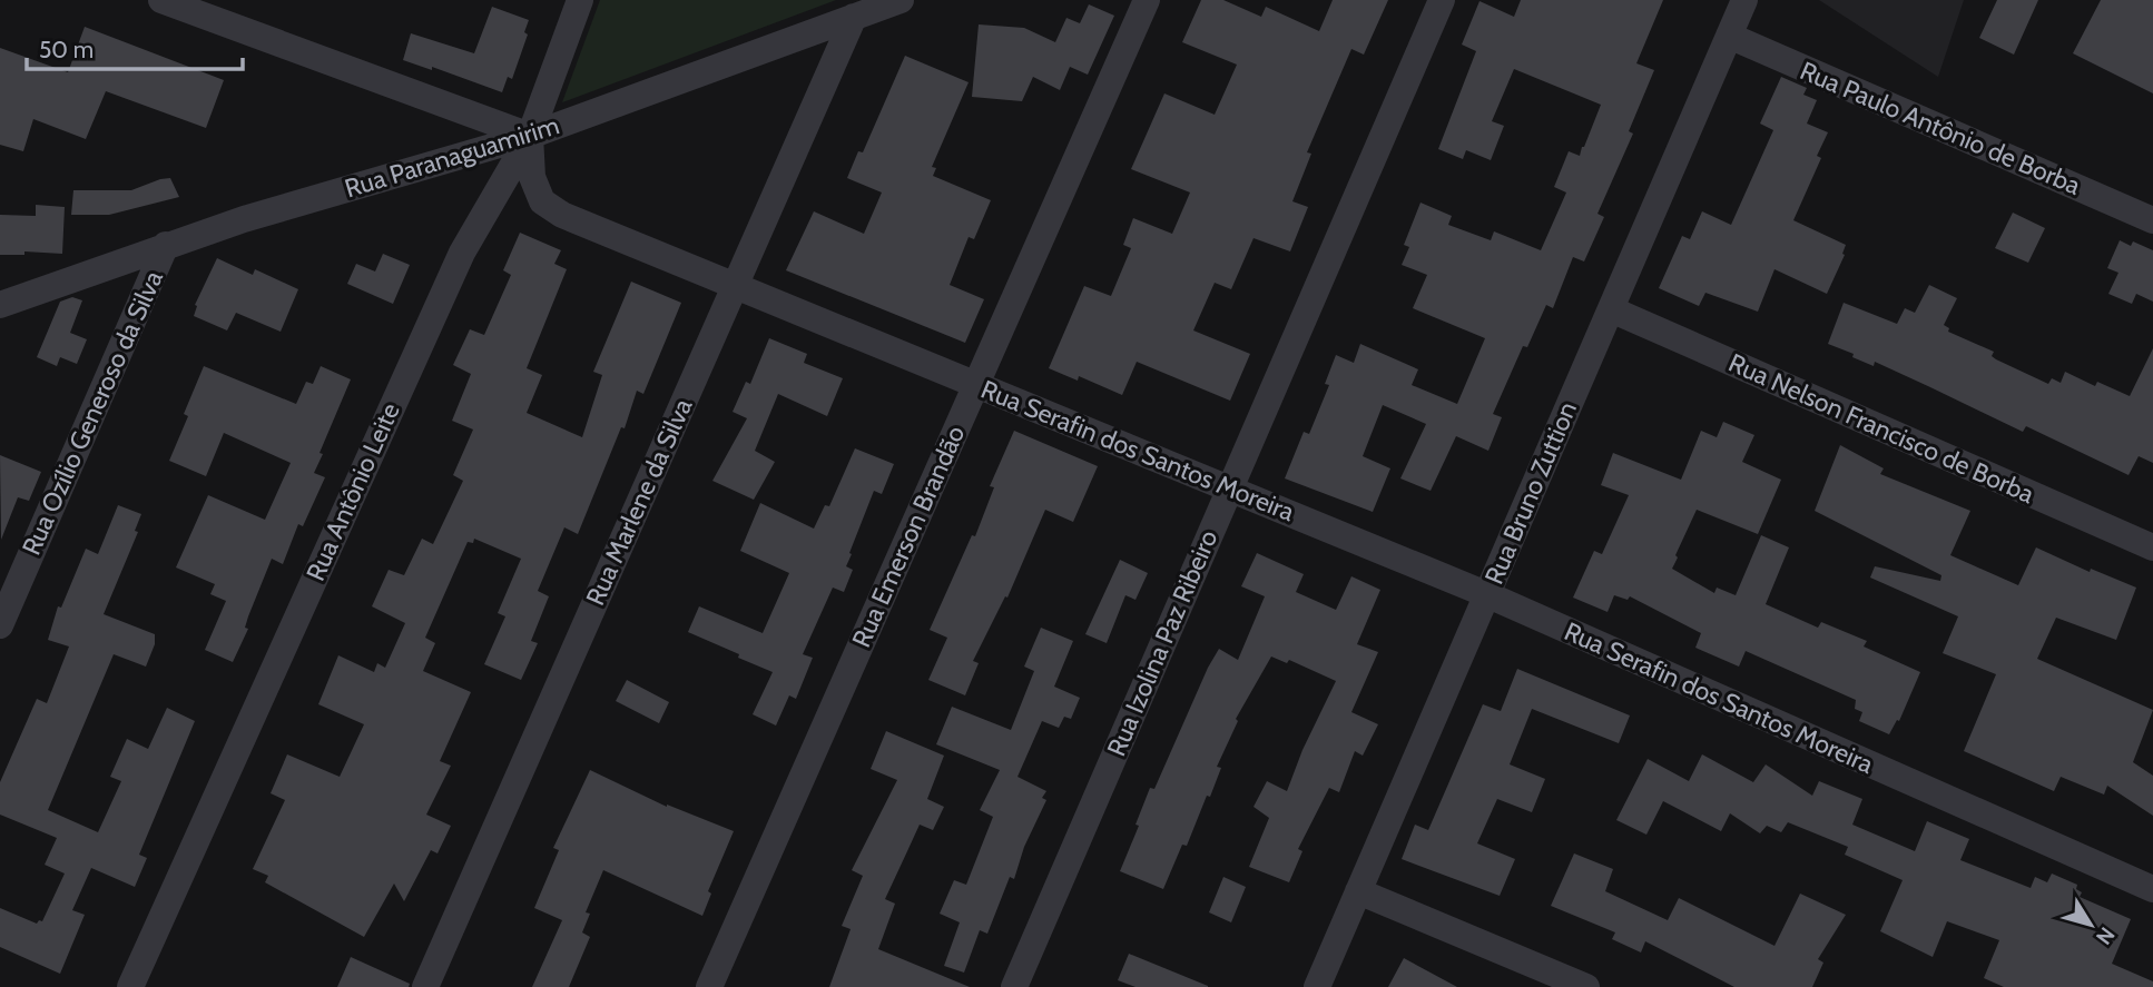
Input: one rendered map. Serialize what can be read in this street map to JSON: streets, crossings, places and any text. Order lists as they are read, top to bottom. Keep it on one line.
{"streets":{"street":["Rua Paulo Antônio de Borba","Rua Paranaguamirim","Rua Ozílio Generoso da Silva","Rua Nelson Francisco de Borba","Rua Serafin dos Santos Moreira","Rua Antônio Leite","Rua Bruno Zuttion","Rua Marlene da Silva","Rua Emerson Brandão","Rua Izolina Paz Ribeiro"]},"crossings":[["Rua Paulo Antônio de Borba","Rua Bruno Zuttion"],["Rua Paranaguamirim","Rua Ozílio Generoso da Silva"],["Rua Paranaguamirim","Rua Serafin dos Santos Moreira"],["Rua Paranaguamirim","Rua Antônio Leite"],["Rua Paranaguamirim","Rua Marlene da Silva"],["Rua Nelson Francisco de Borba","Rua Bruno Zuttion"],["Rua Serafin dos Santos Moreira","Rua Antônio Leite"],["Rua Serafin dos Santos Moreira","Rua Bruno Zuttion"],["Rua Serafin dos Santos Moreira","Rua Marlene da Silva"],["Rua Serafin dos Santos Moreira","Rua Emerson Brandão"],["Rua Serafin dos Santos Moreira","Rua Izolina Paz Ribeiro"]],"scale_bar":"50 m","north":"bottom right"}
